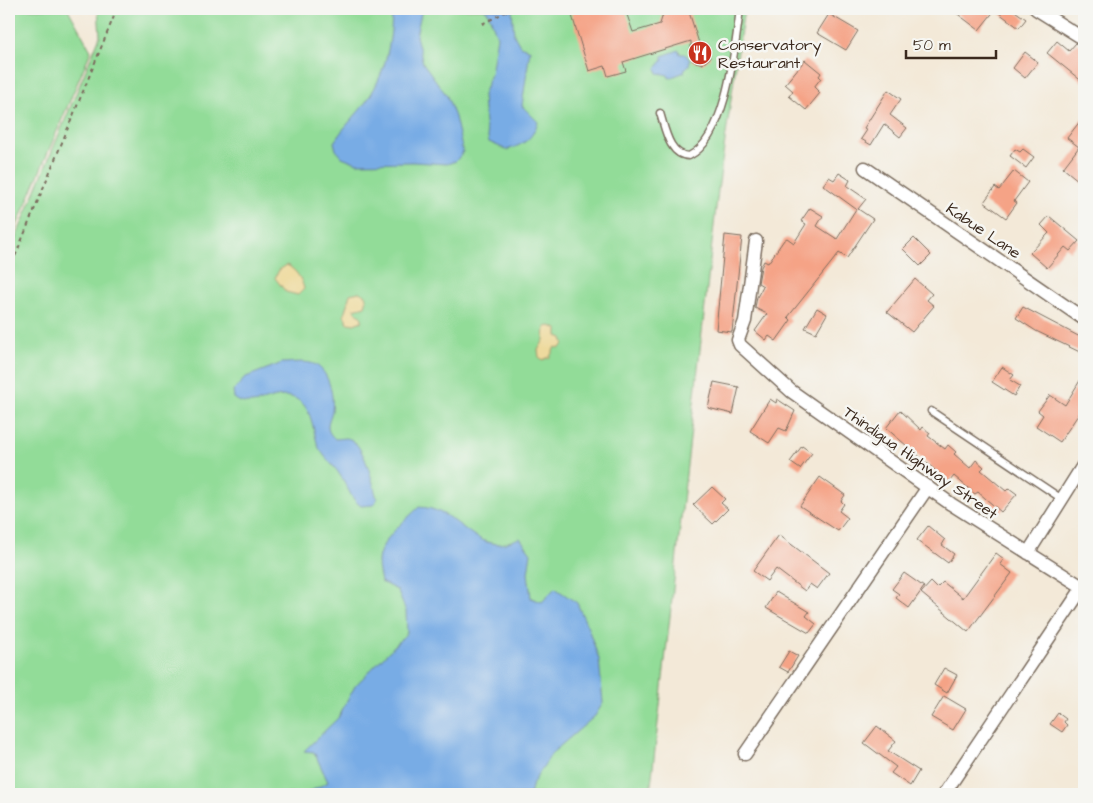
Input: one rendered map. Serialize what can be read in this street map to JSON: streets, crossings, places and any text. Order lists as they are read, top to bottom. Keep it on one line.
{"streets":{"street":["Kabue Lane","Thindigua Highway Street"]},"places":{"restaurant":["Conservatory Restaurant"]},"scale_bar":"50 m"}
